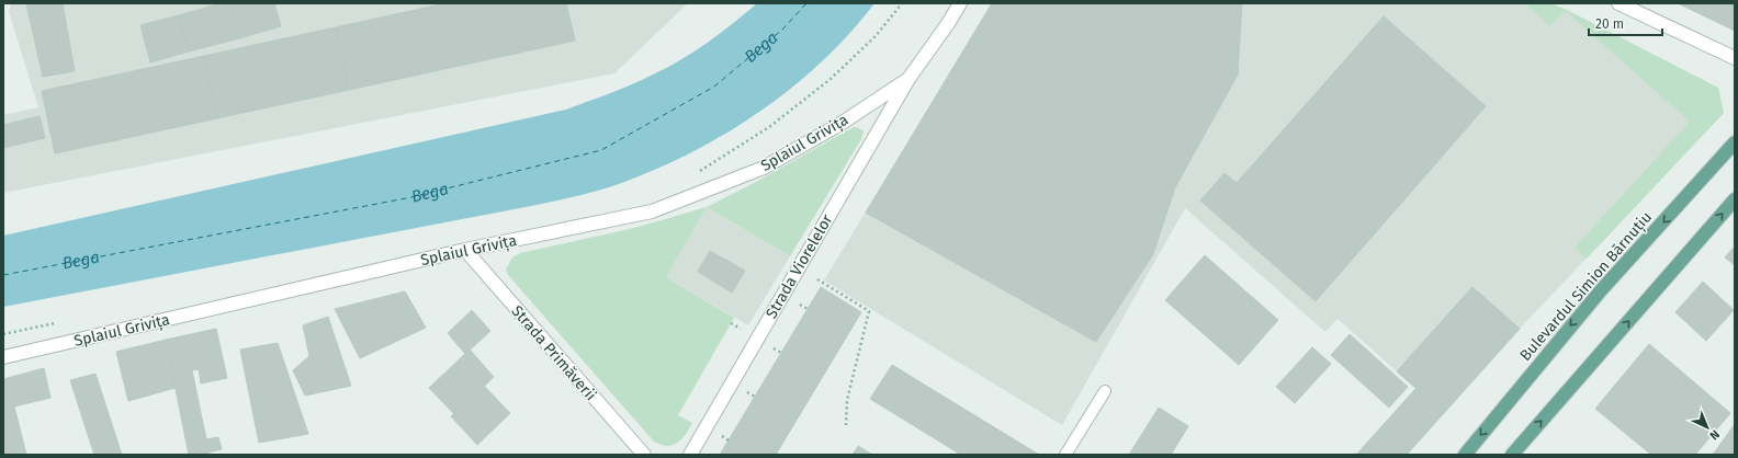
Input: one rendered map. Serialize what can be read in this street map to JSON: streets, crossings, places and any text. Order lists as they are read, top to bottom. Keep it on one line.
{"streets":{"main road":["Bulevardul Simion Bărnuțiu"],"street":["Splaiul Grivița","Strada Viorelelor","Strada Primăverii"]},"crossings":[["Splaiul Grivița","Strada Viorelelor"],["Splaiul Grivița","Strada Primăverii"]],"water":["Bega"],"scale_bar":"20 m","north":"bottom right"}
